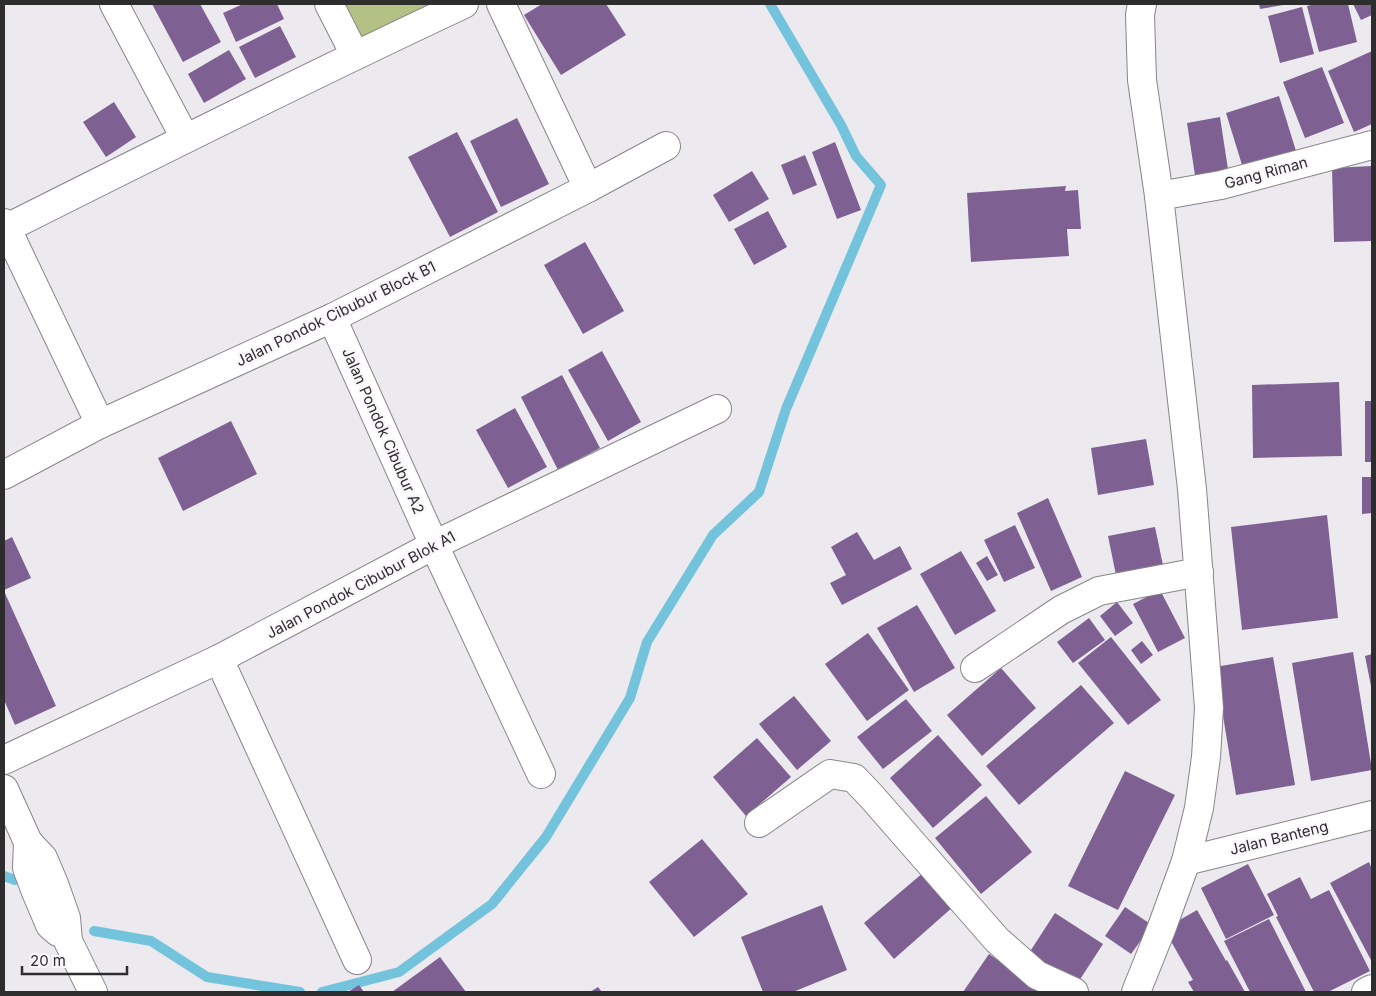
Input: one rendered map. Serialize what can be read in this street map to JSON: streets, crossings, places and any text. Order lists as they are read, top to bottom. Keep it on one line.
{"streets":{"street":["Gang Riman","Jalan Pondok Cibubur Block B1","Jalan Pondok Cibubur A2","Jalan Pondok Cibubur Blok A1","Jalan Banteng"]},"crossings":[["Jalan Pondok Cibubur Block B1","Jalan Pondok Cibubur A2"],["Jalan Pondok Cibubur A2","Jalan Pondok Cibubur Blok A1"]],"scale_bar":"20 m"}
